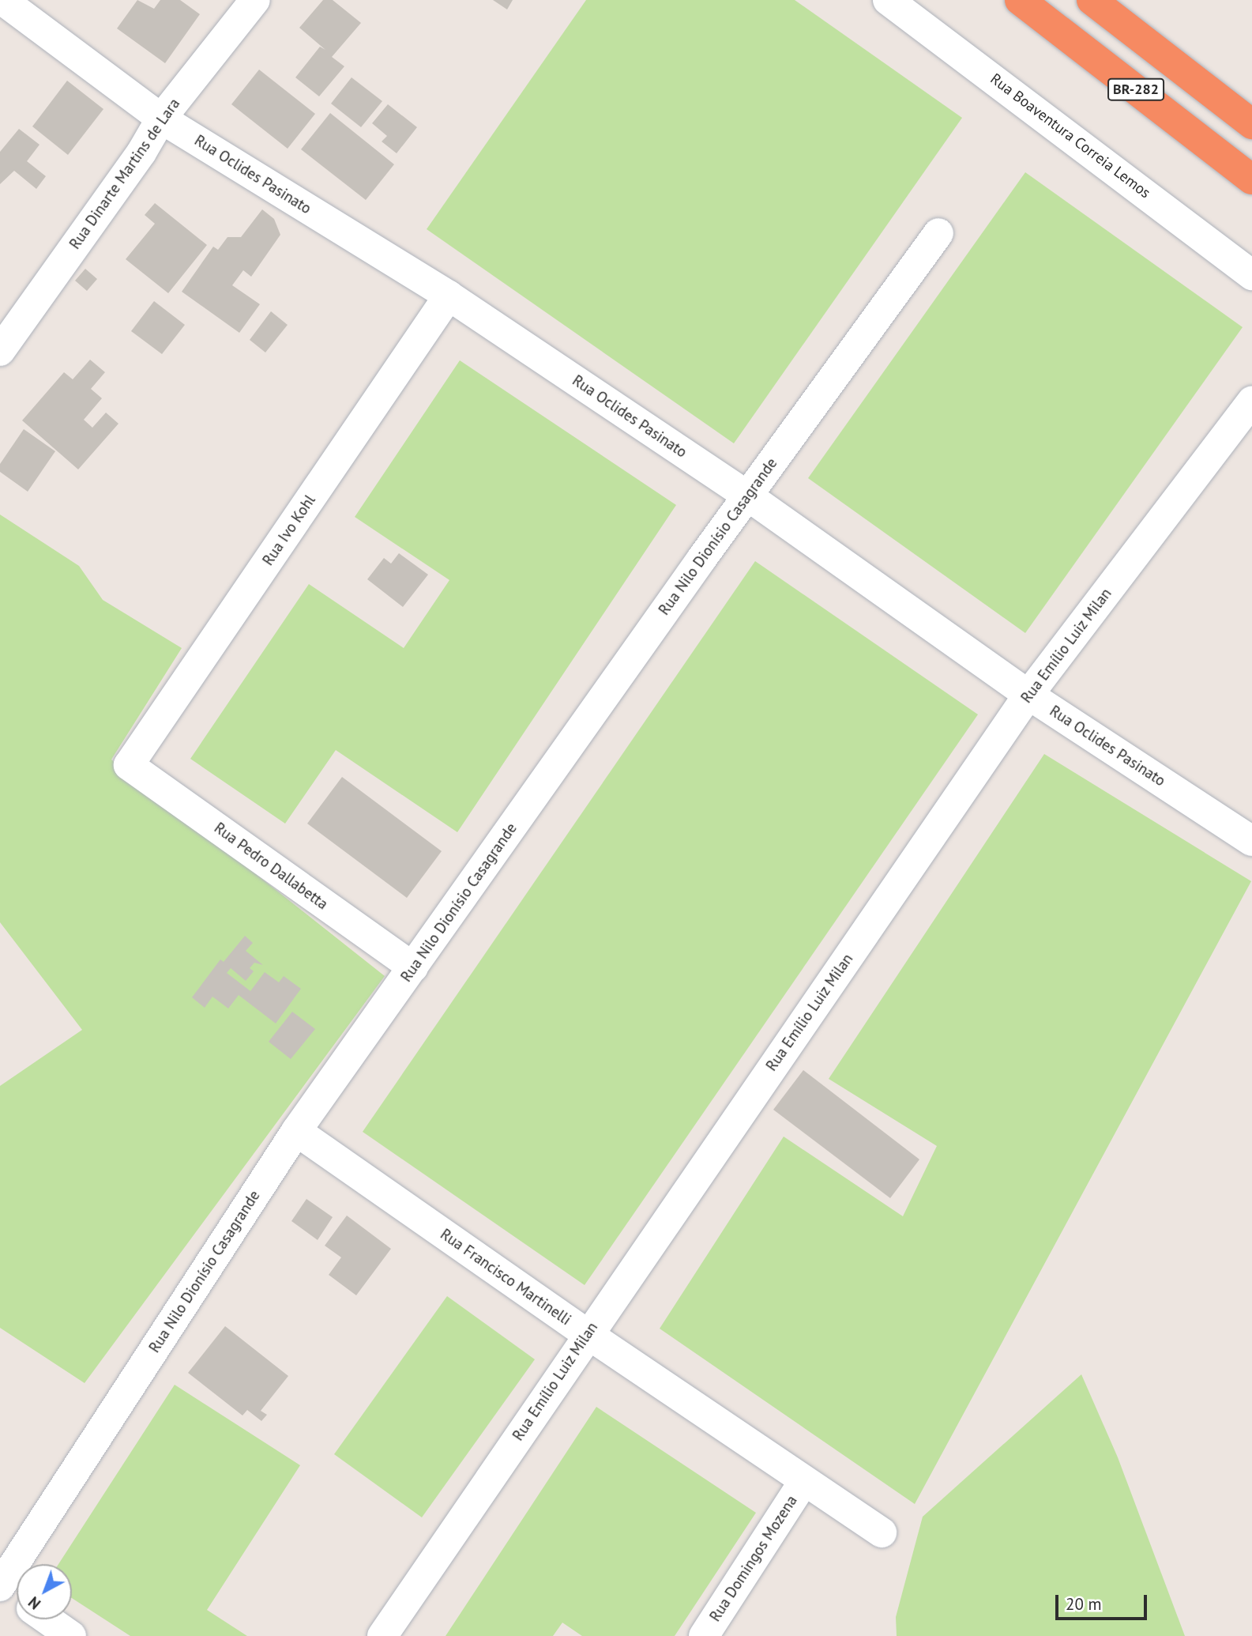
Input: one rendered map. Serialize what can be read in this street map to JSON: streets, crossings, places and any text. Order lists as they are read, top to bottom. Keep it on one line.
{"streets":{"highway":["BR-282"],"street":["Rua Boaventura Correia Lemos","Rua Dinarte Martins de Lara","Rua Oclides Pasinato","Rua Ivo Kohl","Rua Nilo Dionísio Casagrande","Rua Emílio Luiz Milan","Rua Pedro Dallabetta","Rua Francisco Martinelli","Rua Domingos Mozena"]},"crossings":[["Rua Dinarte Martins de Lara","Rua Oclides Pasinato"],["Rua Oclides Pasinato","Rua Ivo Kohl"],["Rua Oclides Pasinato","Rua Nilo Dionísio Casagrande"],["Rua Oclides Pasinato","Rua Emílio Luiz Milan"],["Rua Ivo Kohl","Rua Pedro Dallabetta"],["Rua Nilo Dionísio Casagrande","Rua Pedro Dallabetta"],["Rua Nilo Dionísio Casagrande","Rua Francisco Martinelli"],["Rua Emílio Luiz Milan","Rua Francisco Martinelli"],["Rua Francisco Martinelli","Rua Domingos Mozena"]],"scale_bar":"20 m","north":"bottom left"}
